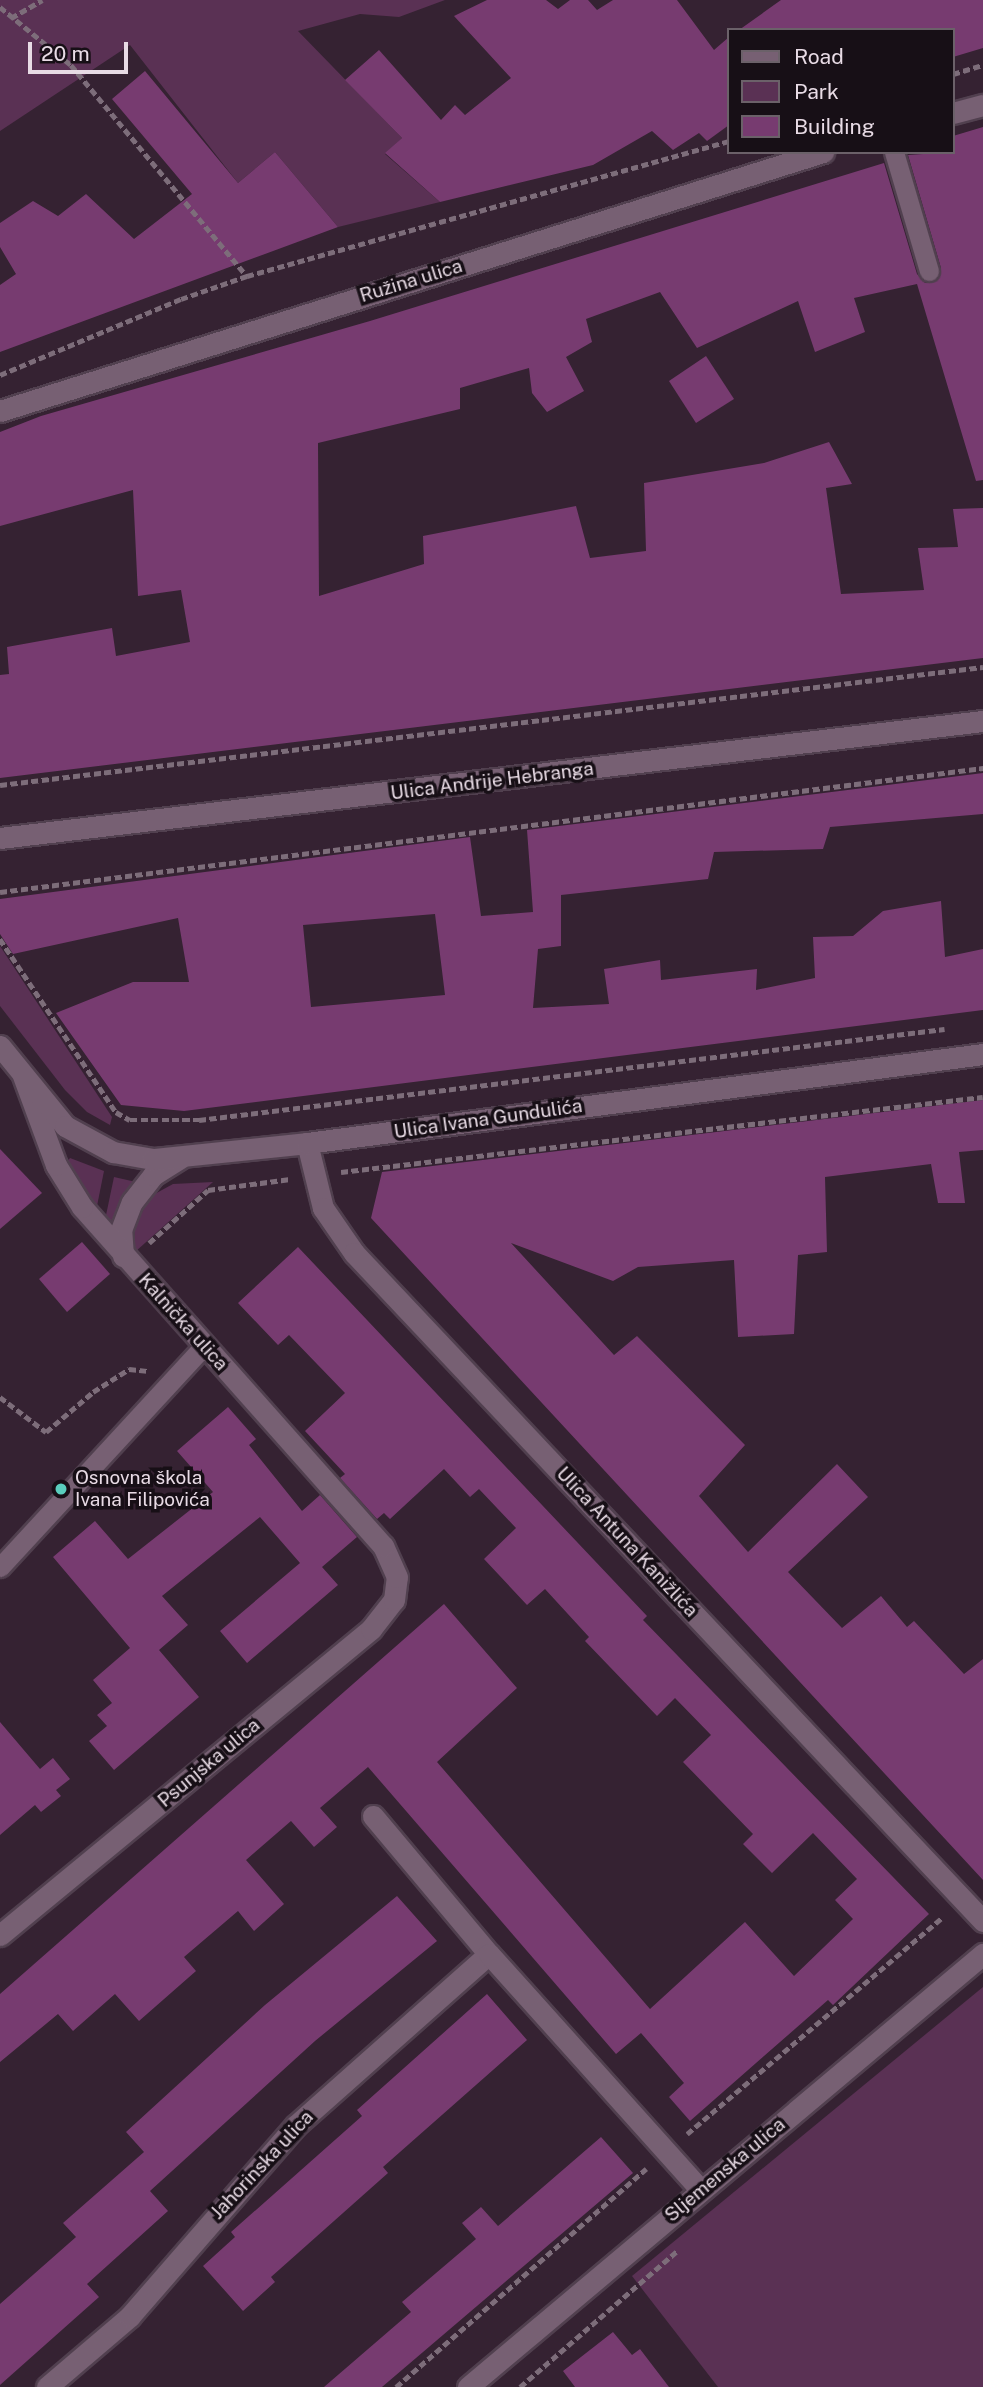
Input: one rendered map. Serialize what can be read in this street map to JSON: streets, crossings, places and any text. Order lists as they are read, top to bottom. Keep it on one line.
{"streets":{"street":["Ružina ulica","Ulica Andrije Hebranga","Ulica Ivana Gundulića","Kalnička ulica","Ulica Antuna Kanižlića","Psunjska ulica","Jahorinska ulica","Sljemenska ulica"]},"crossings":[["Ulica Ivana Gundulića","Kalnička ulica"],["Ulica Ivana Gundulića","Ulica Antuna Kanižlića"],["Kalnička ulica","Psunjska ulica"]],"places":["Osnovna škola Ivana Filipovića"],"legend":["Road","Park","Building"],"scale_bar":"20 m"}
